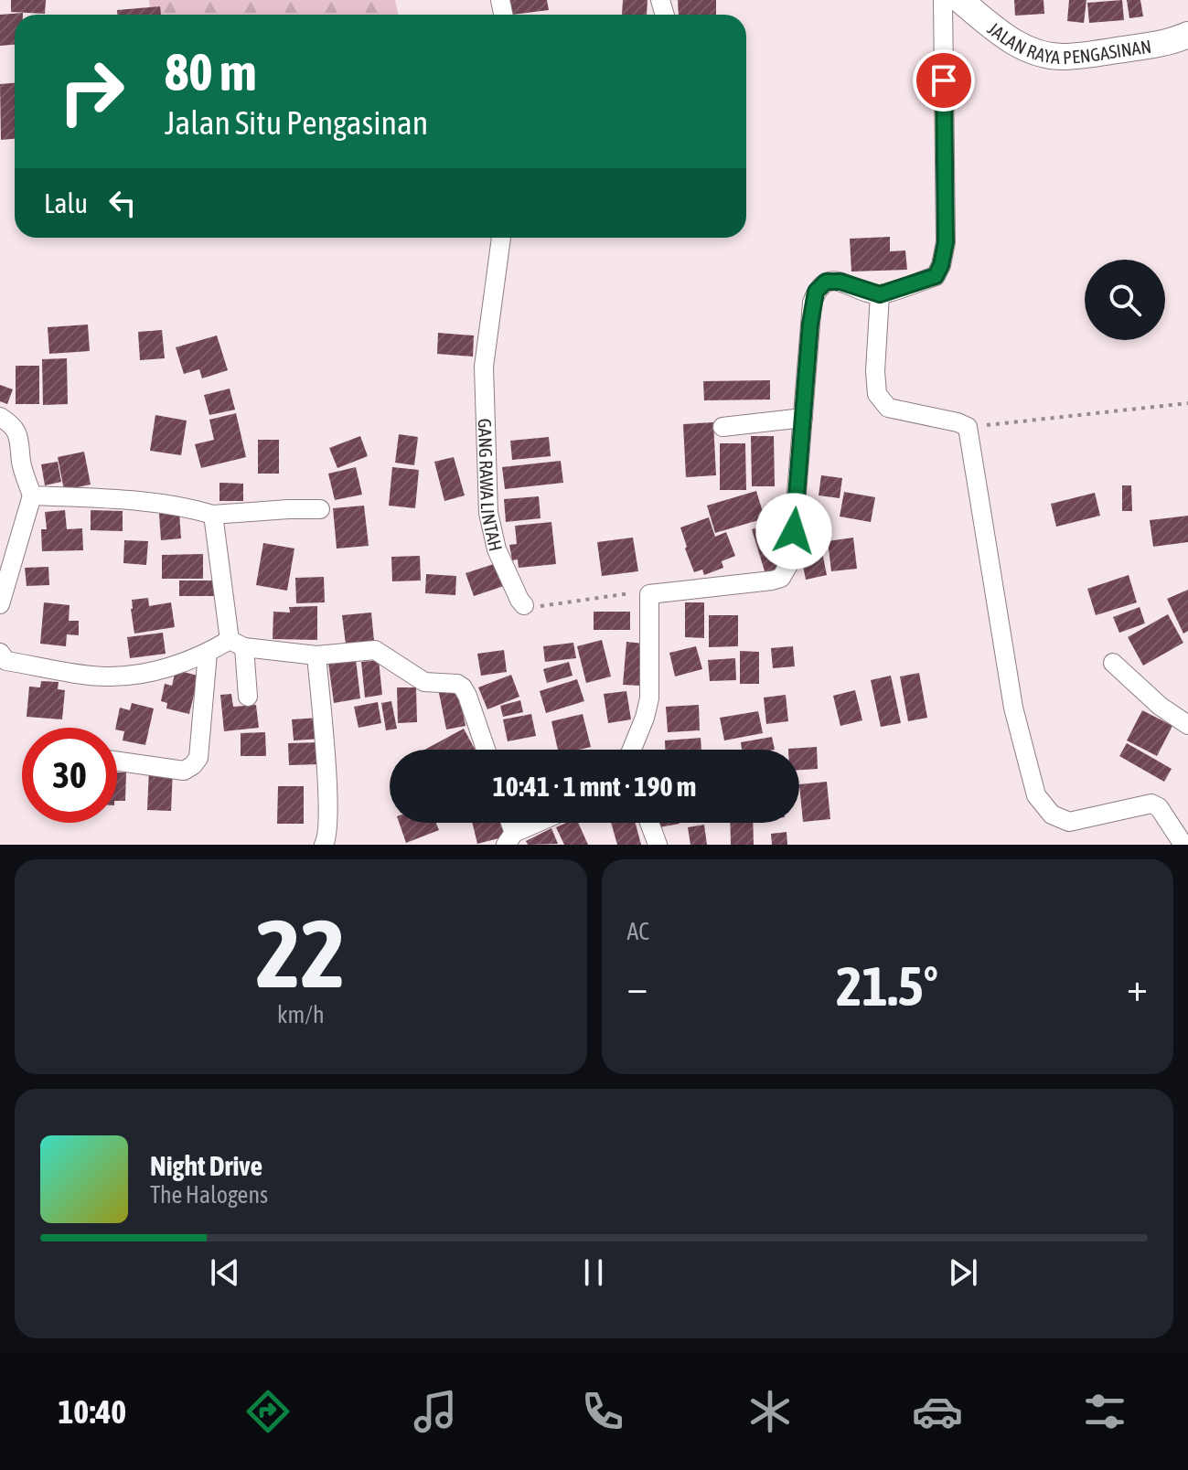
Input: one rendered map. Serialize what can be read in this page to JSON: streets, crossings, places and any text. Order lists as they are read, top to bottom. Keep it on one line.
{"streets":{"main road":["JALAN RAYA PENGASINAN"],"street":["GANG RAWA LINTAH"]},"page":{"turn":["80 m","Jalan Situ Pengasinan"],"then":"Lalu","limit":"30","trip":"10:41 · 1 mnt · 190 m","tile":[["22","km/h"],"AC"],"heat":["−","21.5°","+"],"song":["Night Drive","The Halogens"],"tabs":"10:40"}}
